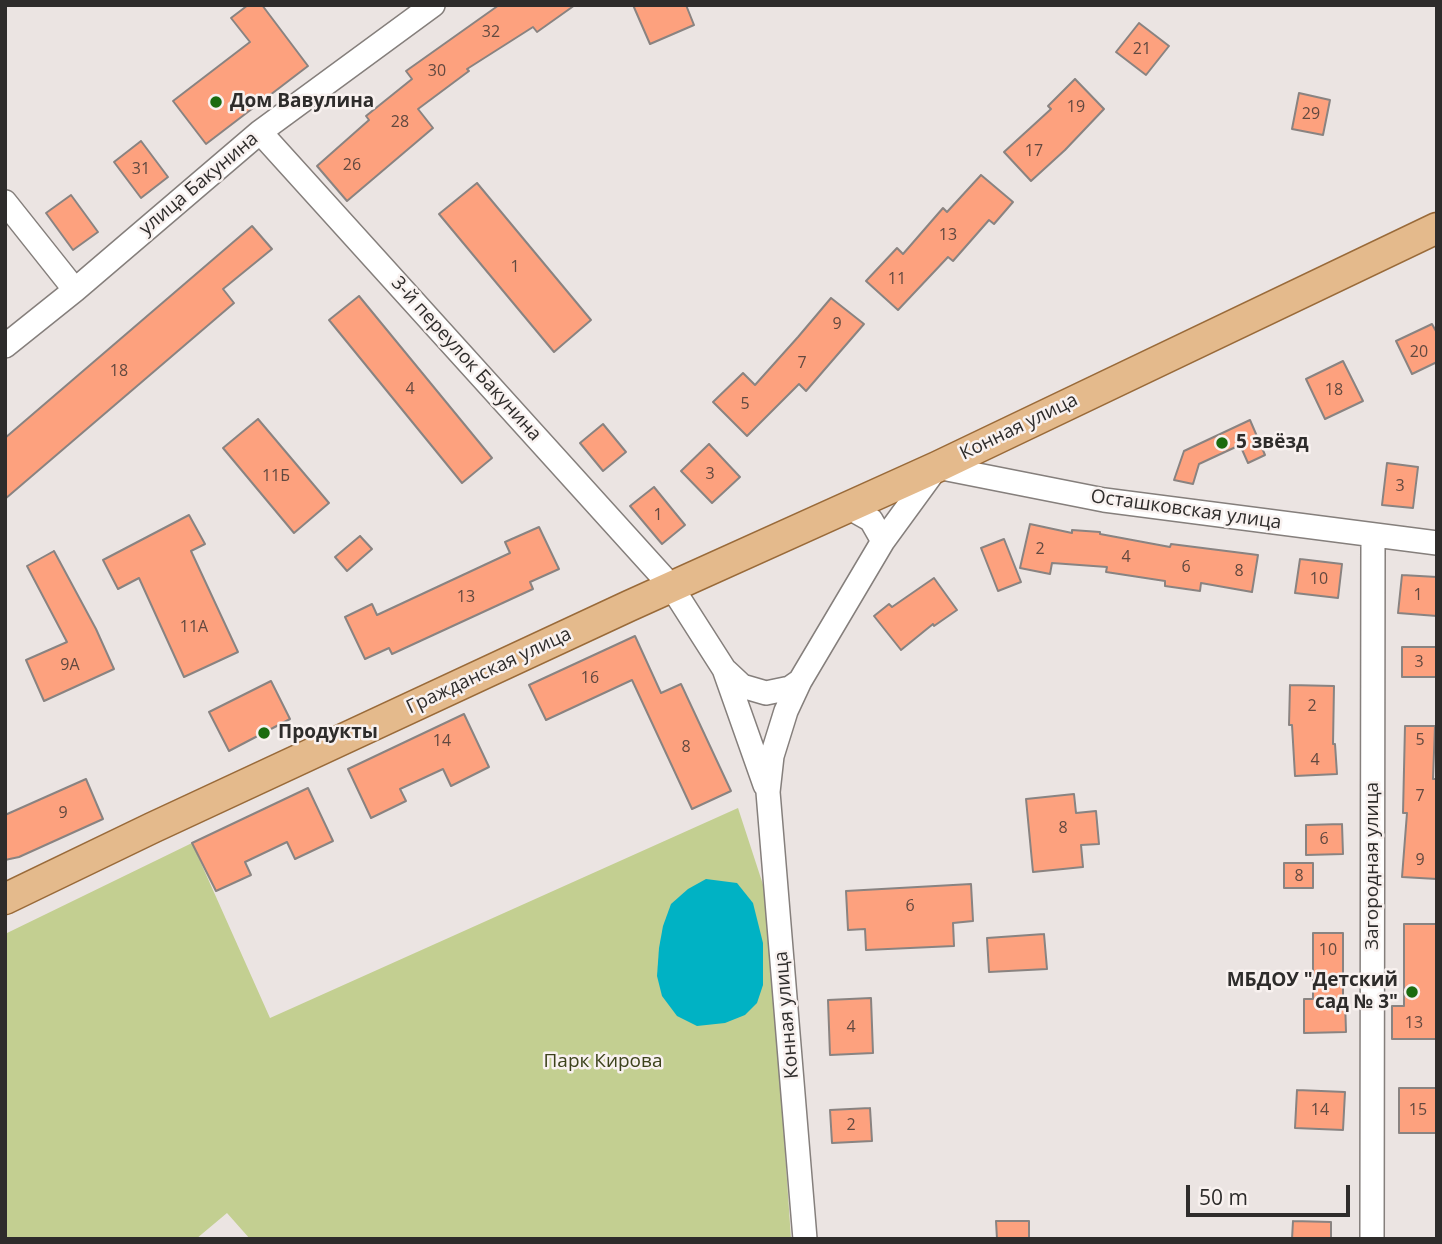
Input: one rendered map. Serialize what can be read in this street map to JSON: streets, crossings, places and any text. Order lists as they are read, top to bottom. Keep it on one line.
{"streets":{"main road":["Конная улица","Гражданская улица"],"street":["улица Бакунина","3-й переулок Бакунина","Осташковская улица","Загородная улица"]},"crossings":[["улица Бакунина","3-й переулок Бакунина"],["3-й переулок Бакунина","Конная улица"],["3-й переулок Бакунина","Гражданская улица"],["Конная улица","Осташковская улица"],["Конная улица","Гражданская улица"],["Осташковская улица","Гражданская улица"],["Осташковская улица","Загородная улица"]],"parks":["Парк Кирова"],"places":["Дом Вавулина","5 звёзд","Продукты","МБДОУ \"Детский сад № 3\""],"house_numbers":["32","21","30","19","29","28","17","26","31","13","1","11","9","20","7","18","4","18","5","3","11Б","3","1","2","4","6","8","10","1","13","11А","3","9А","16","2","5","14","8","4","7","9","8","6","9","8","6","10","13","4","14","15","2"],"scale_bar":"50 m"}
